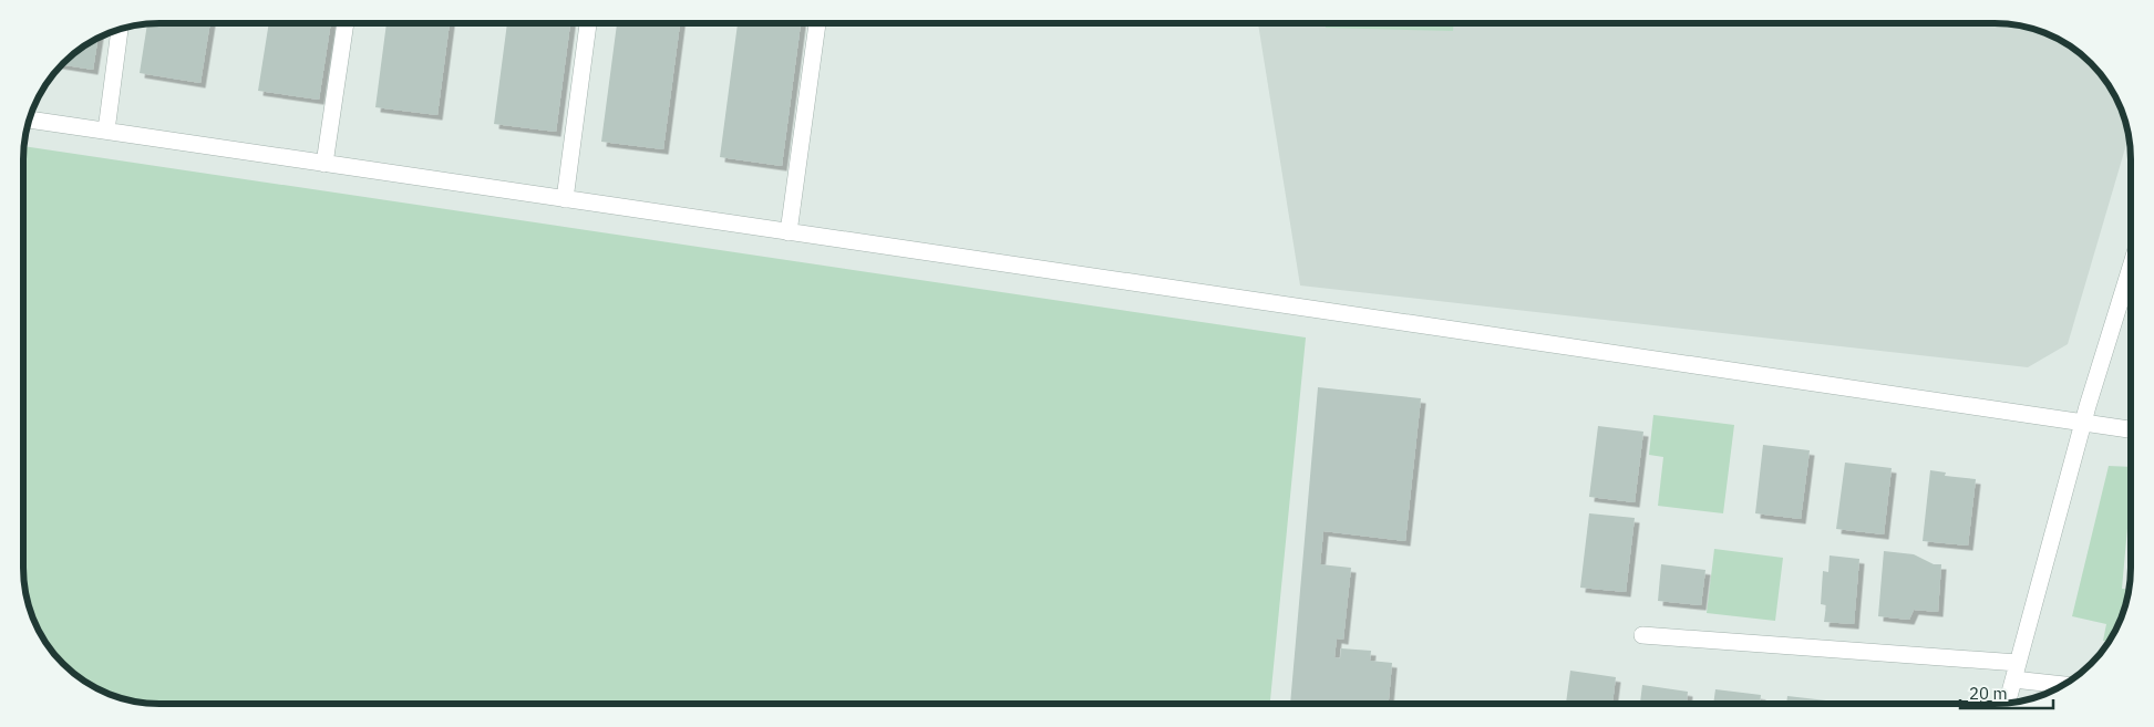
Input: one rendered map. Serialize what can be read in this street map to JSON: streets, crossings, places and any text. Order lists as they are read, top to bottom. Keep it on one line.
{"scale_bar":"20 m"}
